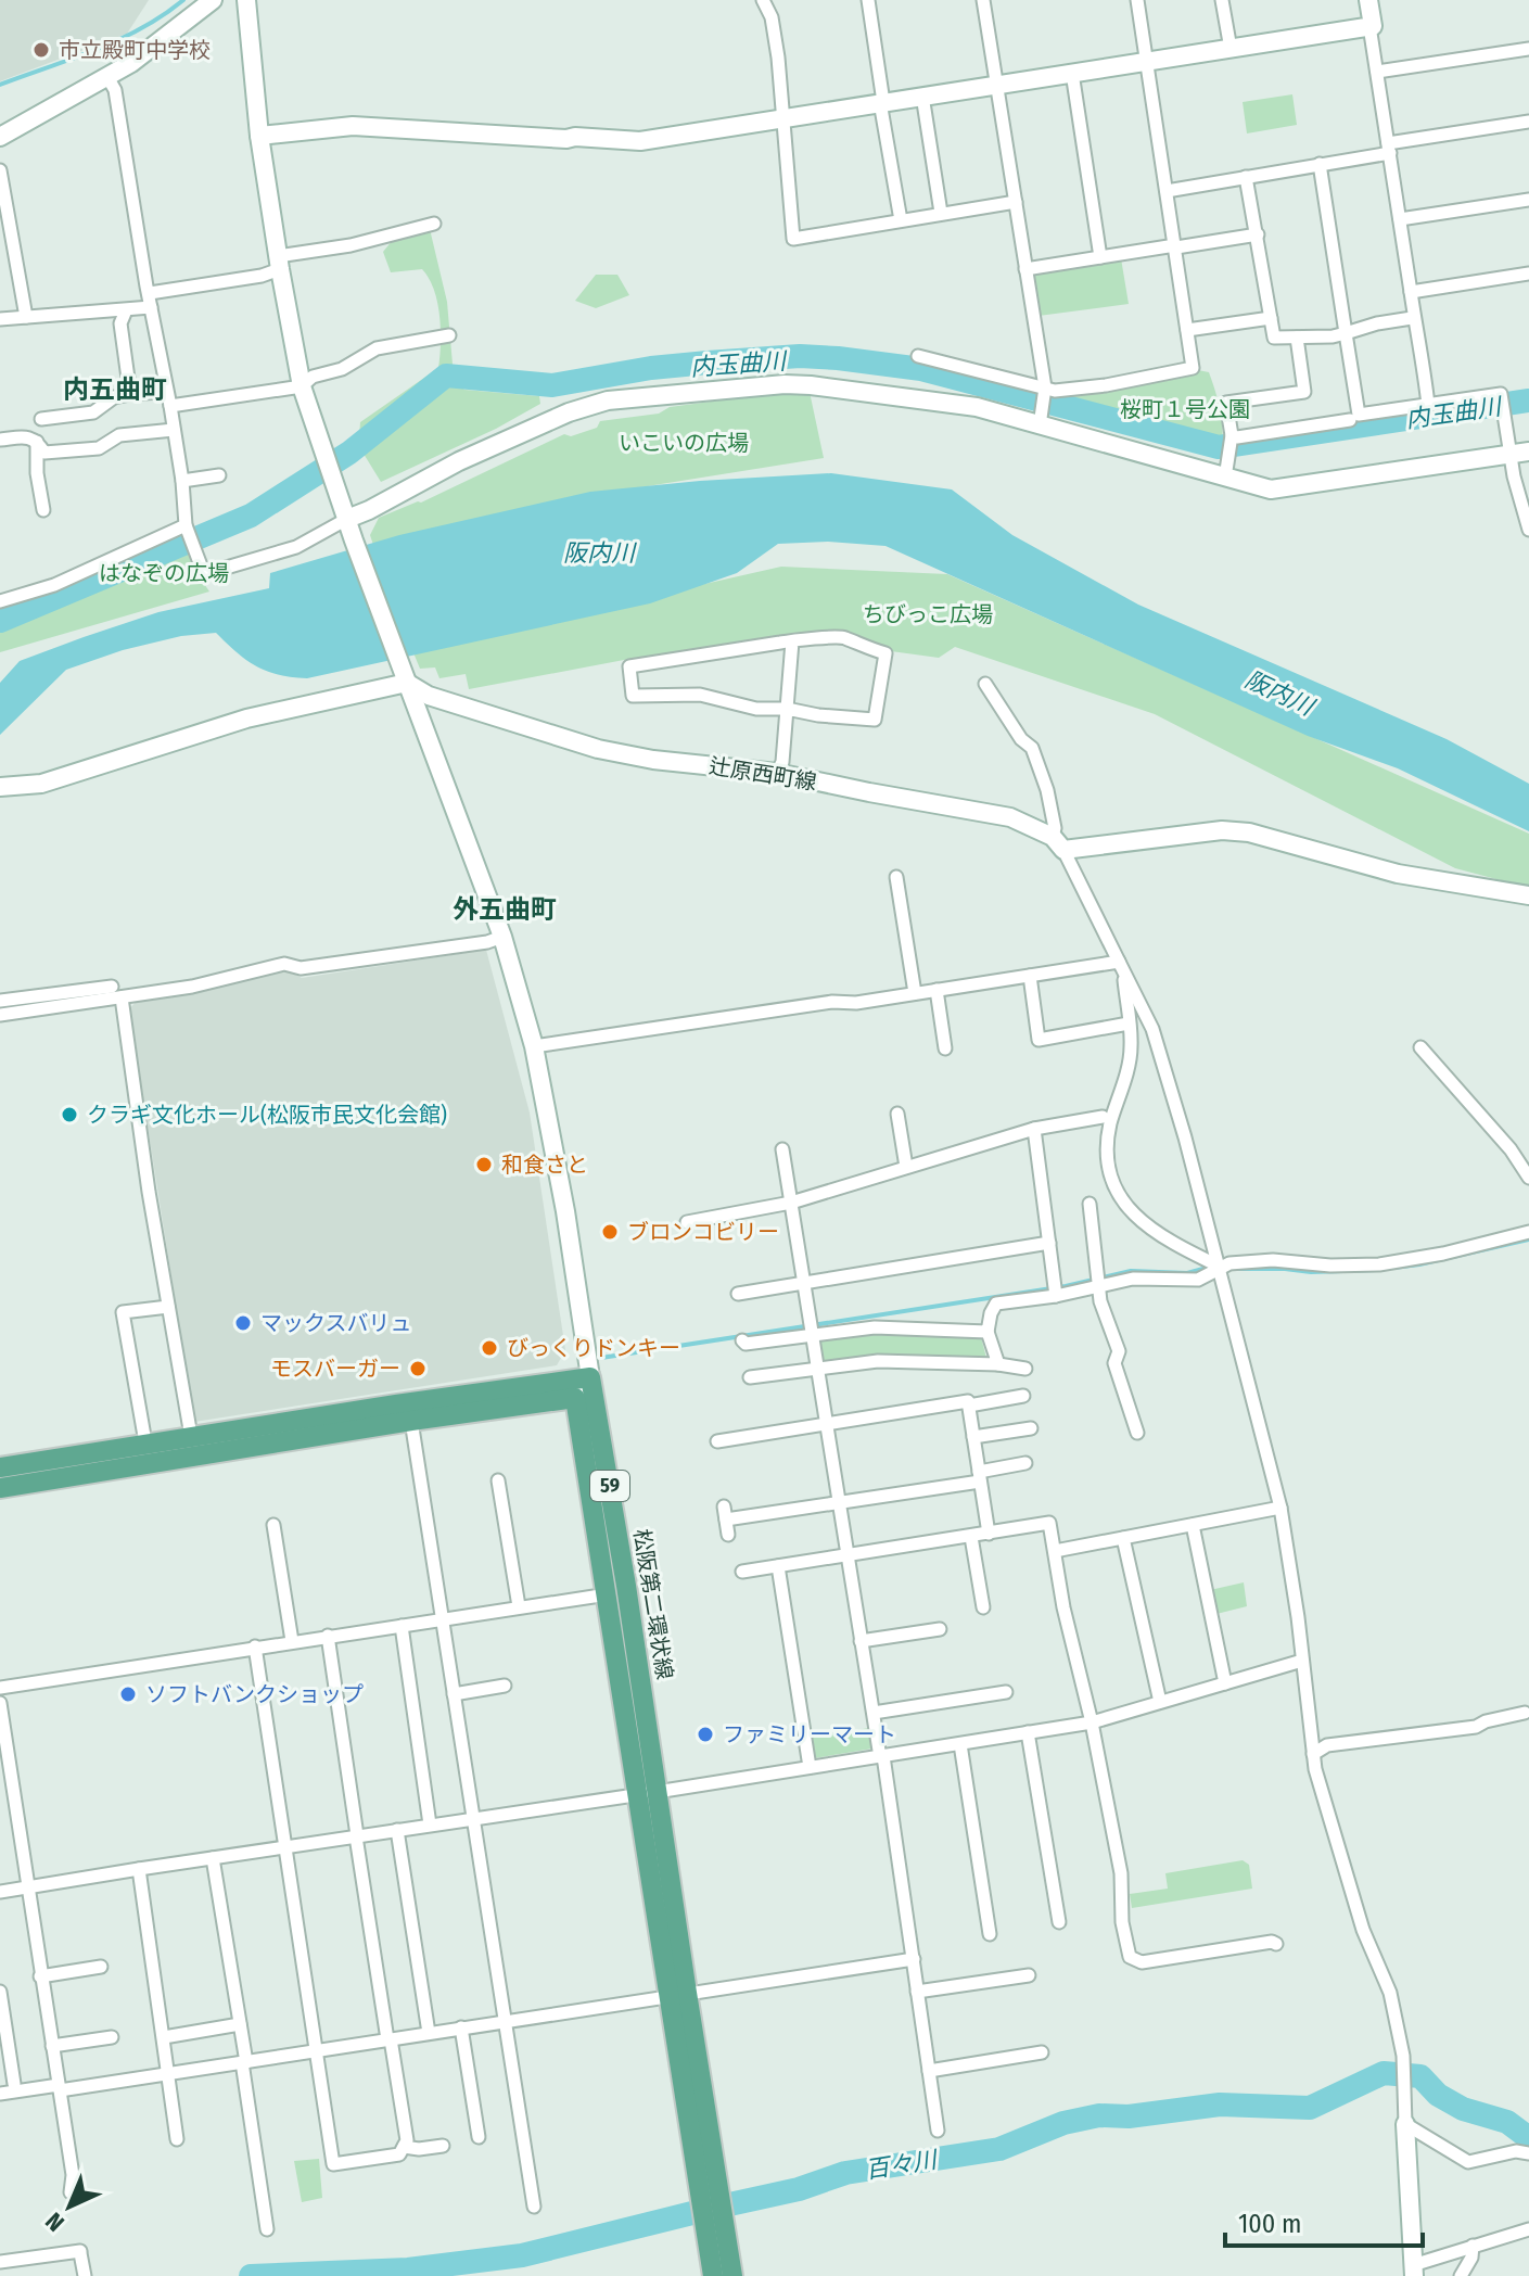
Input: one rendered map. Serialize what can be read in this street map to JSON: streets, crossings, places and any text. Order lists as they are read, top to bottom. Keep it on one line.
{"streets":{"main road":["59","松阪第二環状線"],"street":["辻原西町線"]},"districts":["内五曲町","外五曲町"],"water":["内玉曲川","阪内川","百々川"],"parks":["桜町１号公園","いこいの広場","はなぞの広場","ちびっこ広場"],"places":["市立殿町中学校","クラギ文化ホール(松阪市民文化会館)","和食さと","ブロンコビリー","マックスバリュ","びっくりドンキー","モスバーガー","ソフトバンクショップ","ファミリーマート"],"scale_bar":"100 m","north":"bottom left"}
